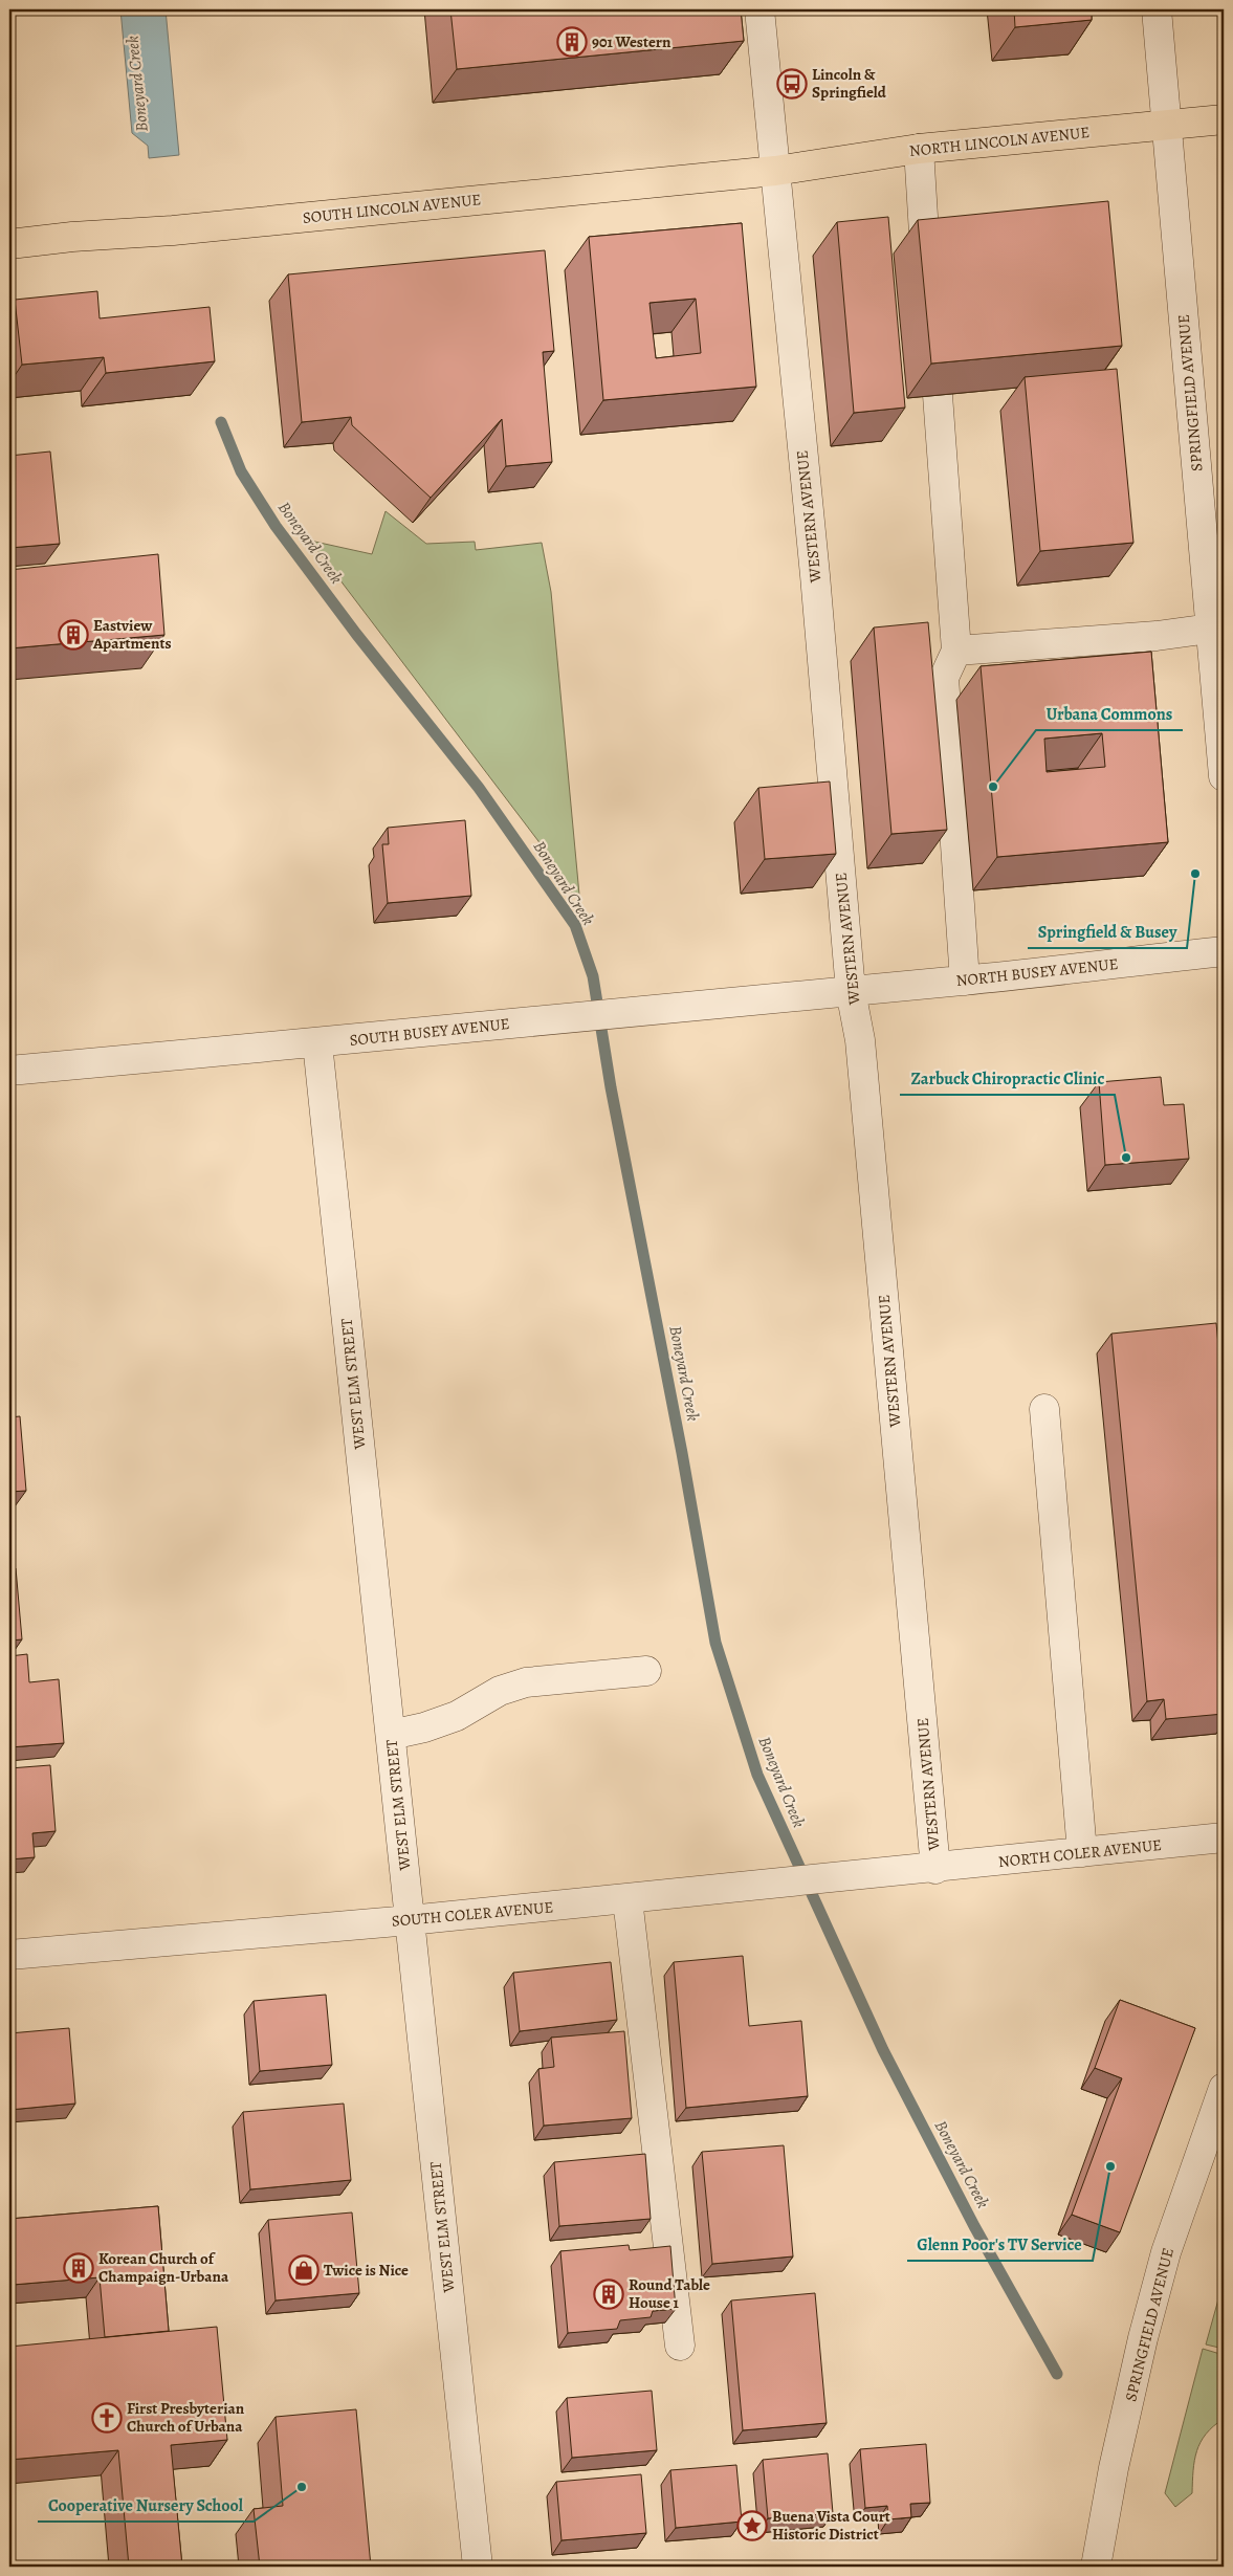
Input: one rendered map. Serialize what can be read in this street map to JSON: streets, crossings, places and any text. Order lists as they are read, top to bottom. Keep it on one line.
{"streets":{"main road":["NORTH LINCOLN AVENUE","SOUTH LINCOLN AVENUE"],"street":["SPRINGFIELD AVENUE","WESTERN AVENUE","NORTH BUSEY AVENUE","SOUTH BUSEY AVENUE","WEST ELM STREET","NORTH COLER AVENUE","SOUTH COLER AVENUE"]},"crossings":[["NORTH LINCOLN AVENUE","SOUTH LINCOLN AVENUE"],["NORTH LINCOLN AVENUE","SPRINGFIELD AVENUE"],["NORTH LINCOLN AVENUE","WESTERN AVENUE"],["SOUTH LINCOLN AVENUE","WESTERN AVENUE"],["WESTERN AVENUE","NORTH BUSEY AVENUE"],["WESTERN AVENUE","SOUTH BUSEY AVENUE"],["WESTERN AVENUE","NORTH COLER AVENUE"],["WESTERN AVENUE","SOUTH COLER AVENUE"],["NORTH BUSEY AVENUE","SOUTH BUSEY AVENUE"],["SOUTH BUSEY AVENUE","WEST ELM STREET"],["WEST ELM STREET","SOUTH COLER AVENUE"],["NORTH COLER AVENUE","SOUTH COLER AVENUE"]],"water":["Boneyard Creek"],"places":{"building":["901 Western","Eastview Apartments","Korean Church of Champaign-Urbana","Round Table House 1"],"bus stop":["Lincoln & Springfield"],"other":["Urbana Commons","Springfield & Busey","Zarbuck Chiropractic Clinic","Glenn Poor's TV Service","Cooperative Nursery School"],"shop":["Twice is Nice"],"church":["First Presbyterian Church of Urbana"],"place":["Buena Vista Court Historic District"]}}
